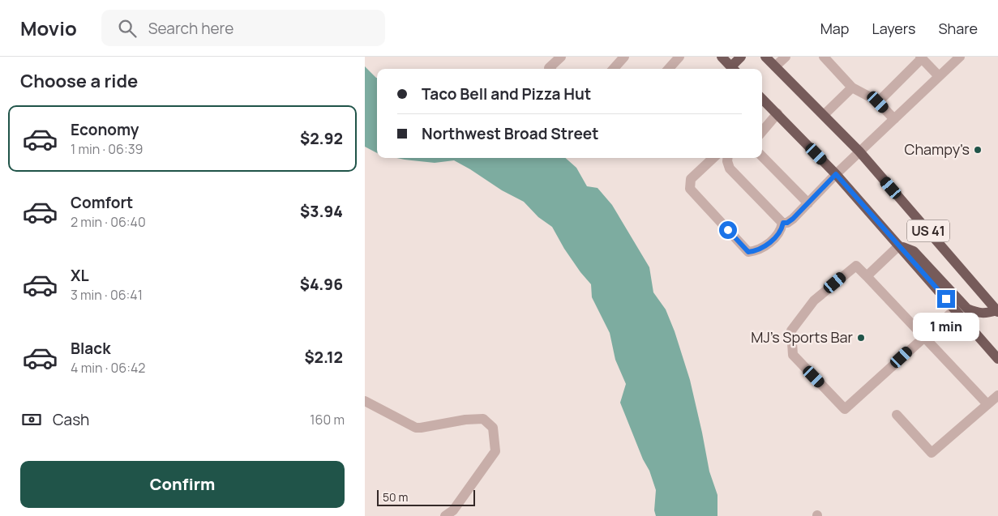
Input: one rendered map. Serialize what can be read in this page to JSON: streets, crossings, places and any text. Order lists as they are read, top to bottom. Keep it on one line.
{"streets":{"main road":["US 41"]},"places":["Champy's","MJ's Sports Bar"],"scale_bar":"50 m","page":{"header":"Movio","search":"Search here","nav":["Map","Layers","Share"],"heading":"Choose a ride","banner":["Taco Bell and Pizza Hut","Northwest Broad Street"],"list":[{"name":"Economy","note":"1 min · 06:39","value":"$2.92"},{"name":"Comfort","note":"2 min · 06:40","value":"$3.94"},{"name":"XL","note":"3 min · 06:41","value":"$4.96"},{"name":"Black","note":"4 min · 06:42","value":"$2.12"}],"bubble":"1 min","pay":["Cash","160 m"],"buttons":"Confirm","scale":"50 m"}}
